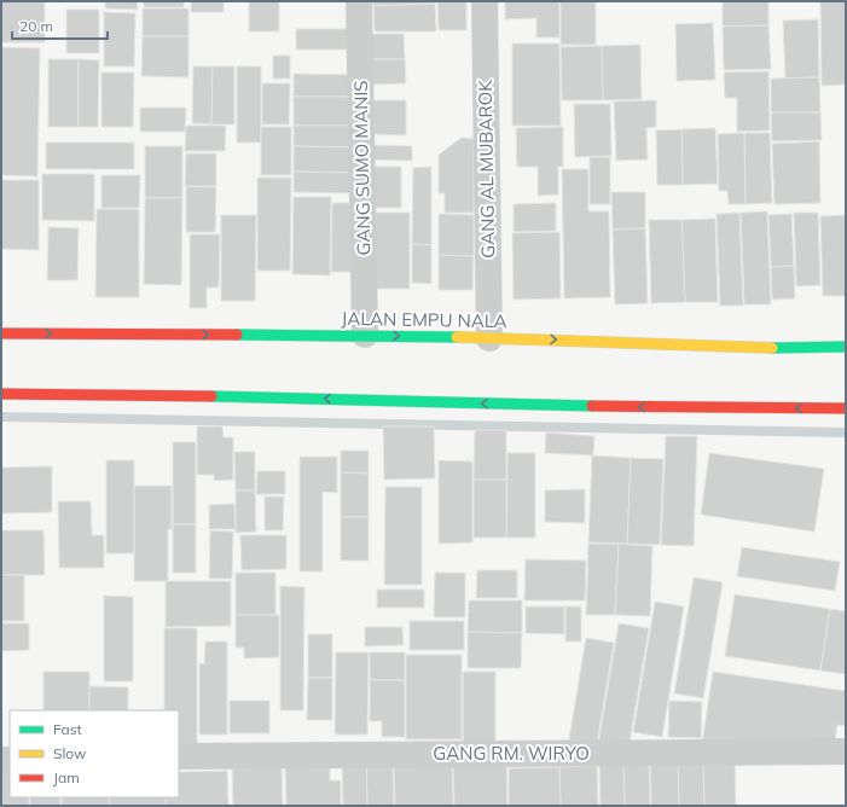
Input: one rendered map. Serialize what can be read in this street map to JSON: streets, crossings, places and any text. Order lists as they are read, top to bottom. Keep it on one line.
{"streets":{"main road":["JALAN EMPU NALA"],"street":["GANG SUMO MANIS","GANG AL MUBAROK","GANG RM. WIRYO"]},"crossings":[["GANG SUMO MANIS","JALAN EMPU NALA"],["GANG AL MUBAROK","JALAN EMPU NALA"]],"legend":["Fast","Slow","Jam"],"scale_bar":"20 m"}
